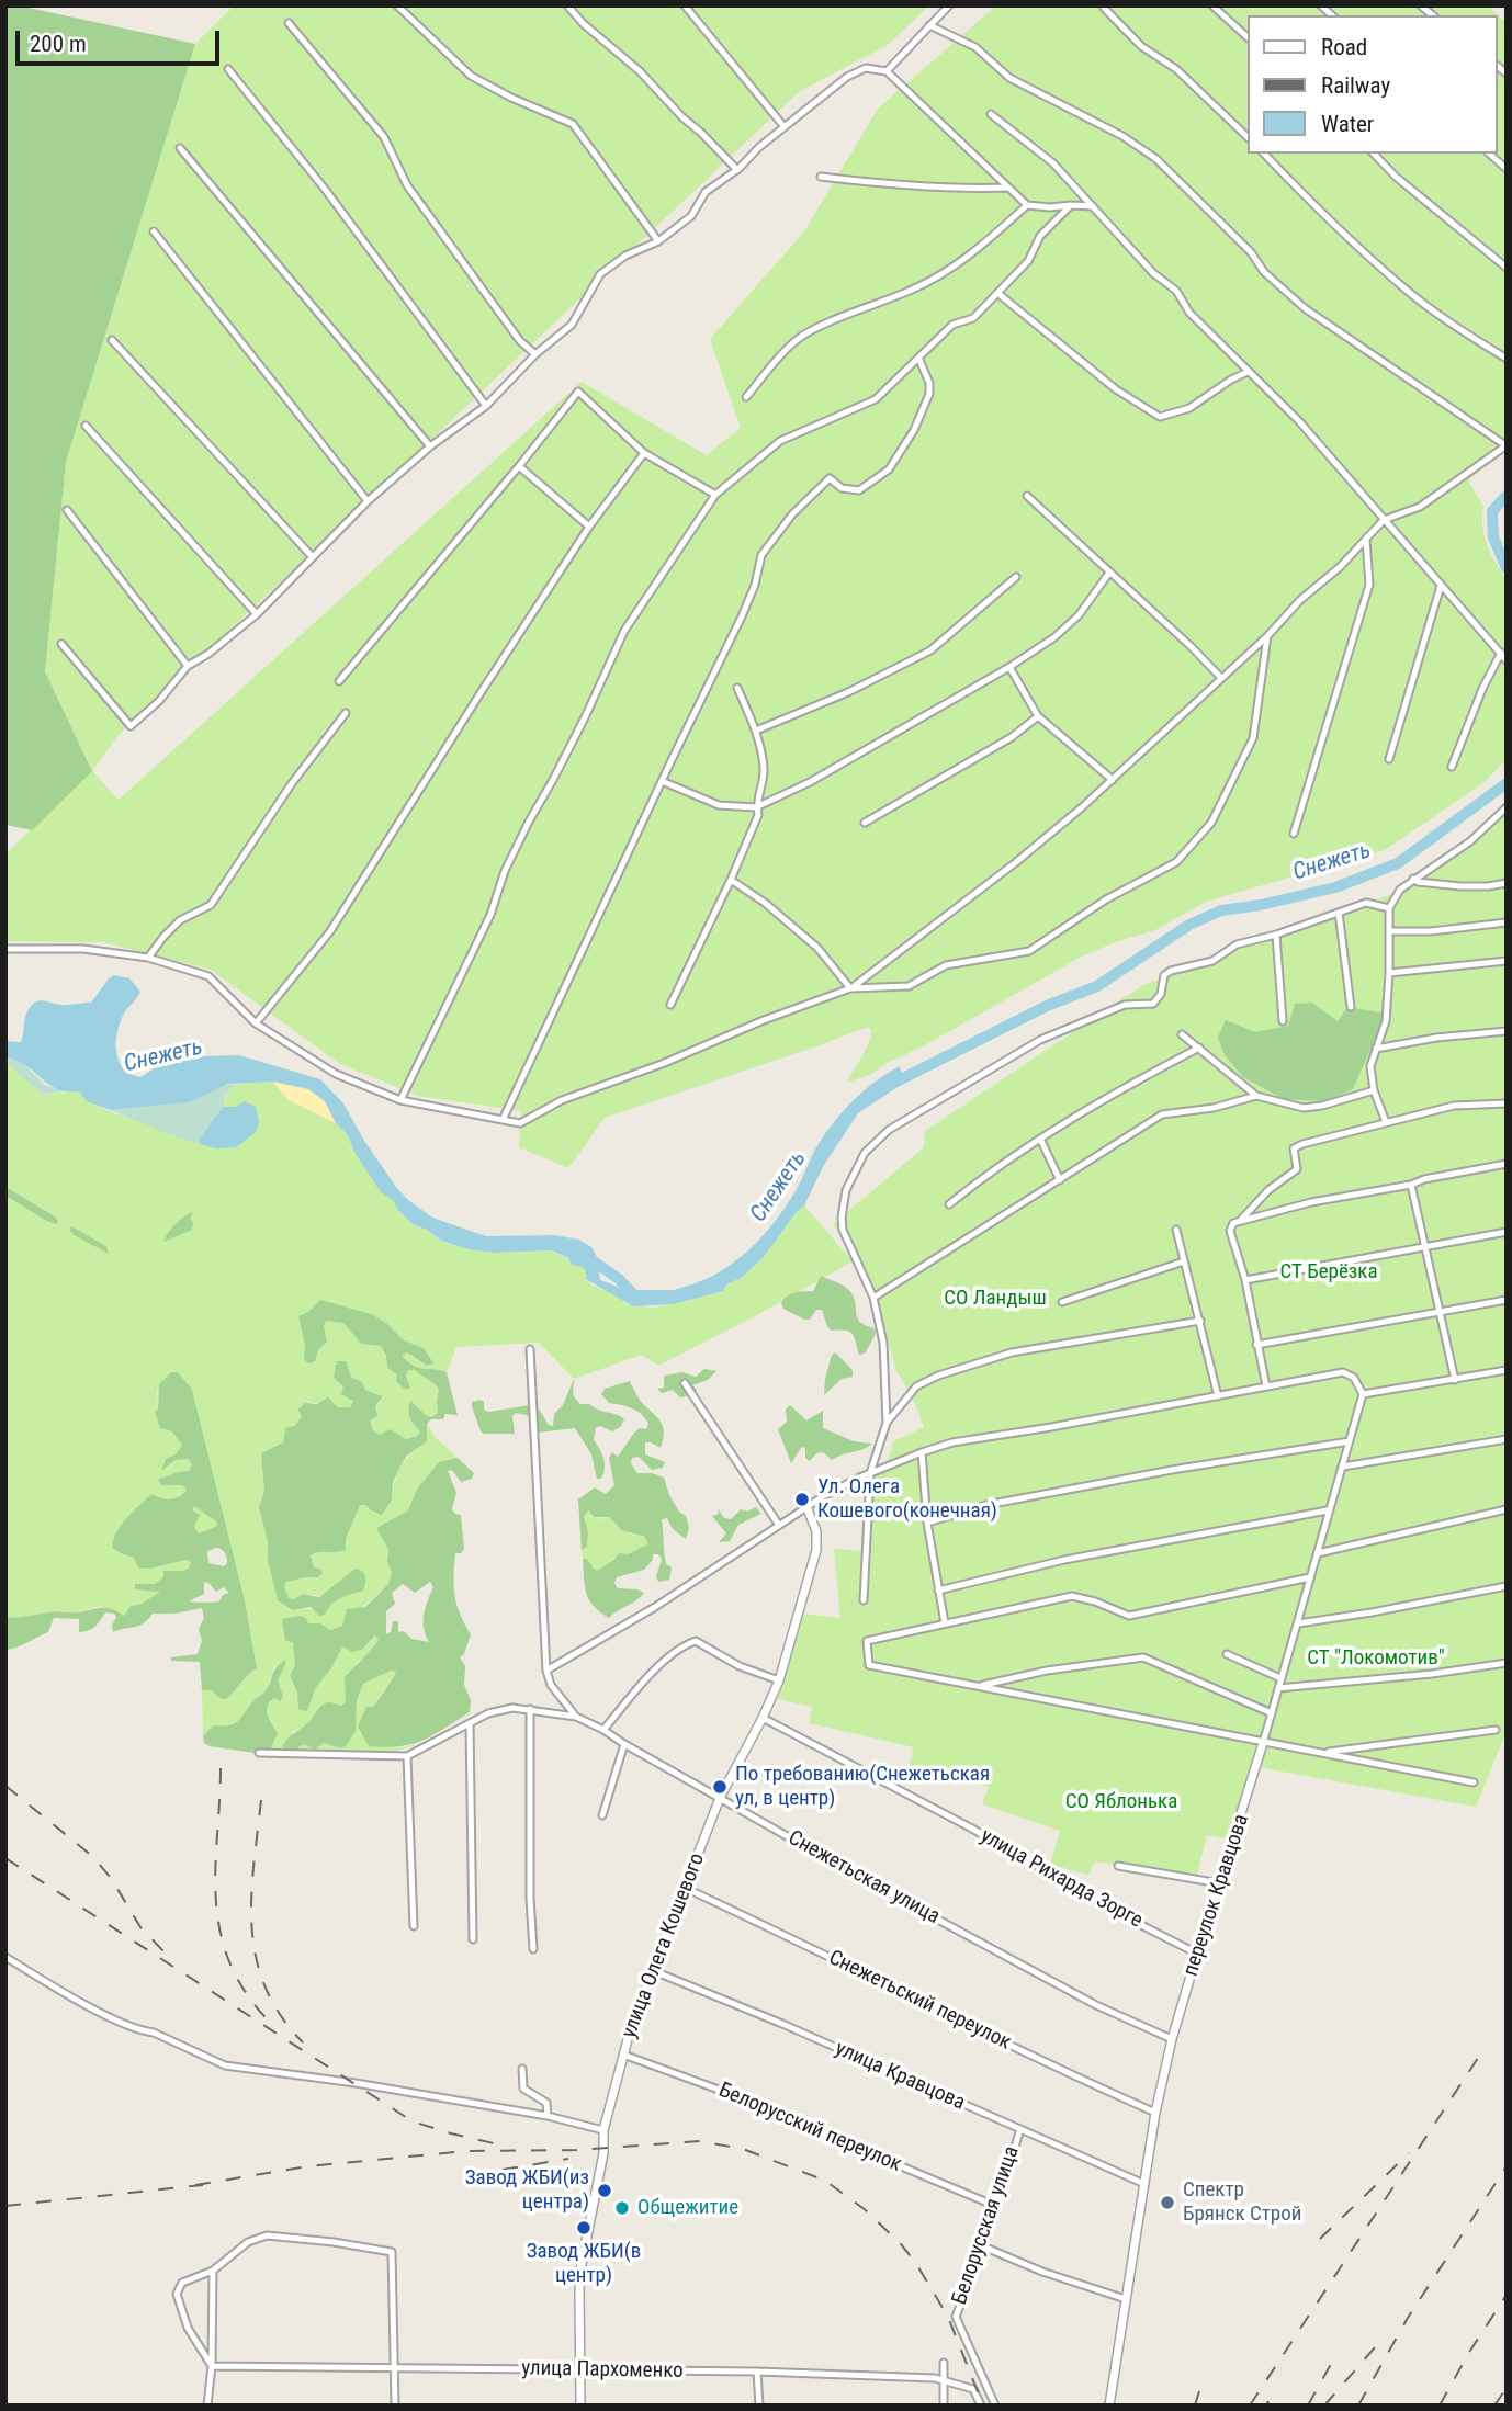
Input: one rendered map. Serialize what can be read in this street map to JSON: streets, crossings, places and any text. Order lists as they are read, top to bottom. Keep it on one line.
{"streets":{"street":["Снежетьская улица","улица Рихарда Зорге","переулок Кравцова","улица Олега Кошевого","Снежетьский переулок","улица Кравцова","Белорусский переулок","Белорусская улица","улица Пархоменко"]},"crossings":[["Снежетьская улица","переулок Кравцова"],["Снежетьская улица","улица Олега Кошевого"],["улица Рихарда Зорге","переулок Кравцова"],["улица Рихарда Зорге","улица Олега Кошевого"],["переулок Кравцова","Снежетьский переулок"],["переулок Кравцова","улица Кравцова"],["улица Олега Кошевого","Снежетьский переулок"],["улица Олега Кошевого","улица Кравцова"],["улица Олега Кошевого","Белорусский переулок"],["улица Олега Кошевого","улица Пархоменко"],["улица Кравцова","Белорусская улица"],["Белорусский переулок","Белорусская улица"]],"water":["Снежеть"],"parks":["СТ Берёзка","СО Ландыш","СТ \"Локомотив\"","СО Яблонька"],"places":["Ул. Олега Кошевого(конечная)","По требованию(Снежетьская ул, в центр)","Завод ЖБИ(из центра)","Спектр Брянск Строй","Общежитие","Завод ЖБИ(в центр)"],"legend":["Road","Railway","Water"],"scale_bar":"200 m"}
